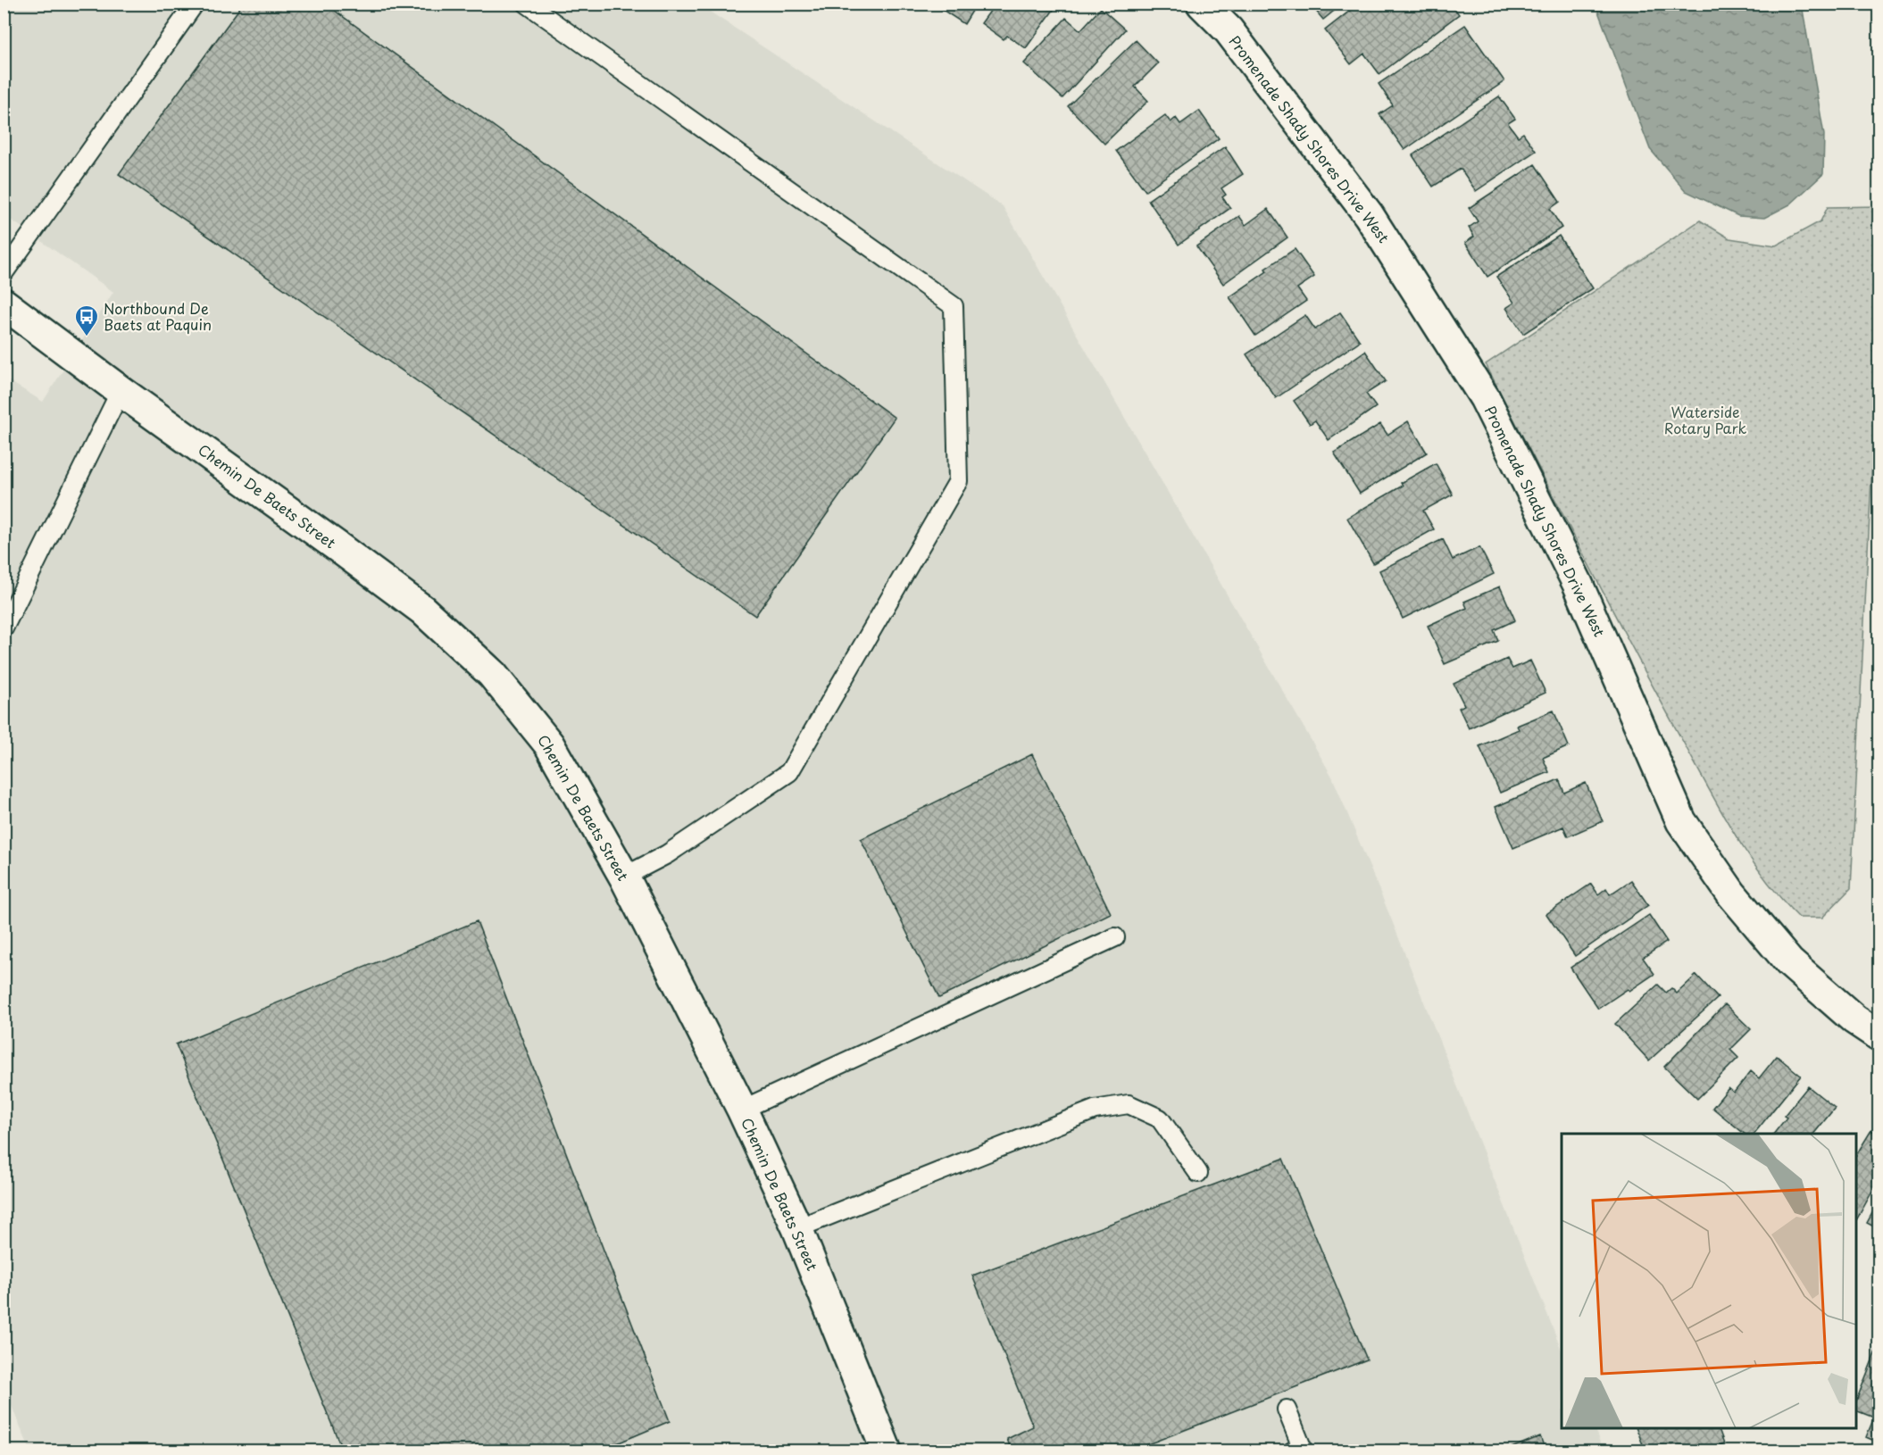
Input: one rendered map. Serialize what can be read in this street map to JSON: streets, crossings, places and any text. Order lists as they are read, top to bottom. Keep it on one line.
{"streets":{"street":["Promenade Shady Shores Drive West","Chemin De Baets Street"]},"parks":["Waterside Rotary Park"],"places":{"bus stop":["Northbound De Baets at Paquin"]}}
